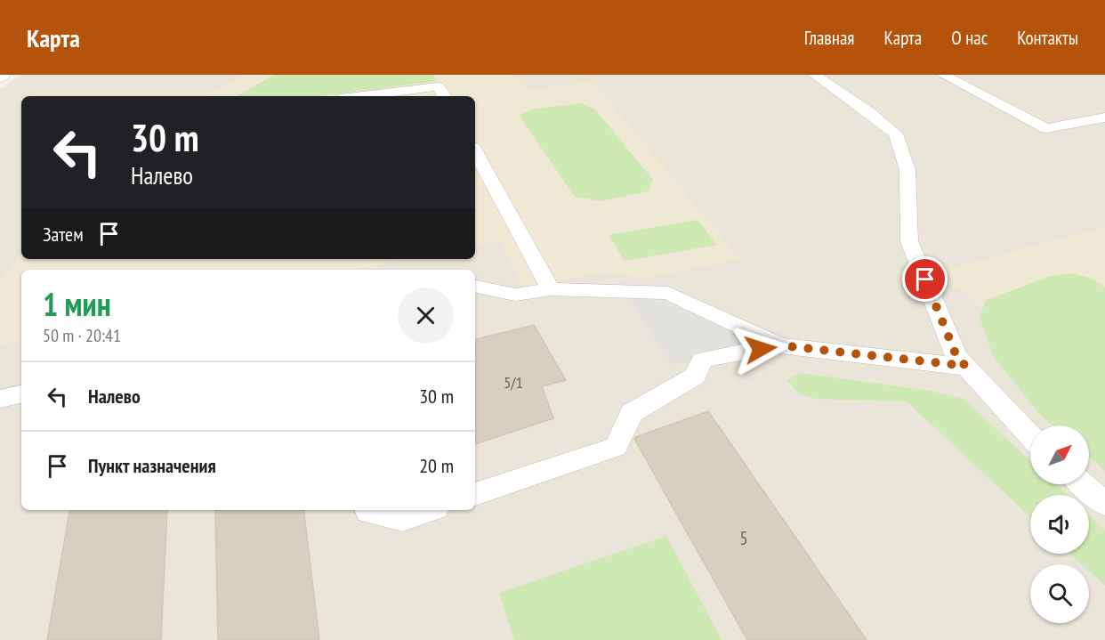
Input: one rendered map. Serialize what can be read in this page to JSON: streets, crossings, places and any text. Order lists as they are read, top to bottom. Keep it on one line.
{"house_numbers":["5/1","5"],"north":"top right","page":{"header":"Карта","nav":["Главная","Карта","О нас","Контакты"],"turn":["30 m","Налево"],"then":"Затем","heading":["1 мин","50 m · 20:41"],"list":[{"name":"Налево","value":"30 m"},{"name":"Пункт назначения","value":"20 m"}]}}
